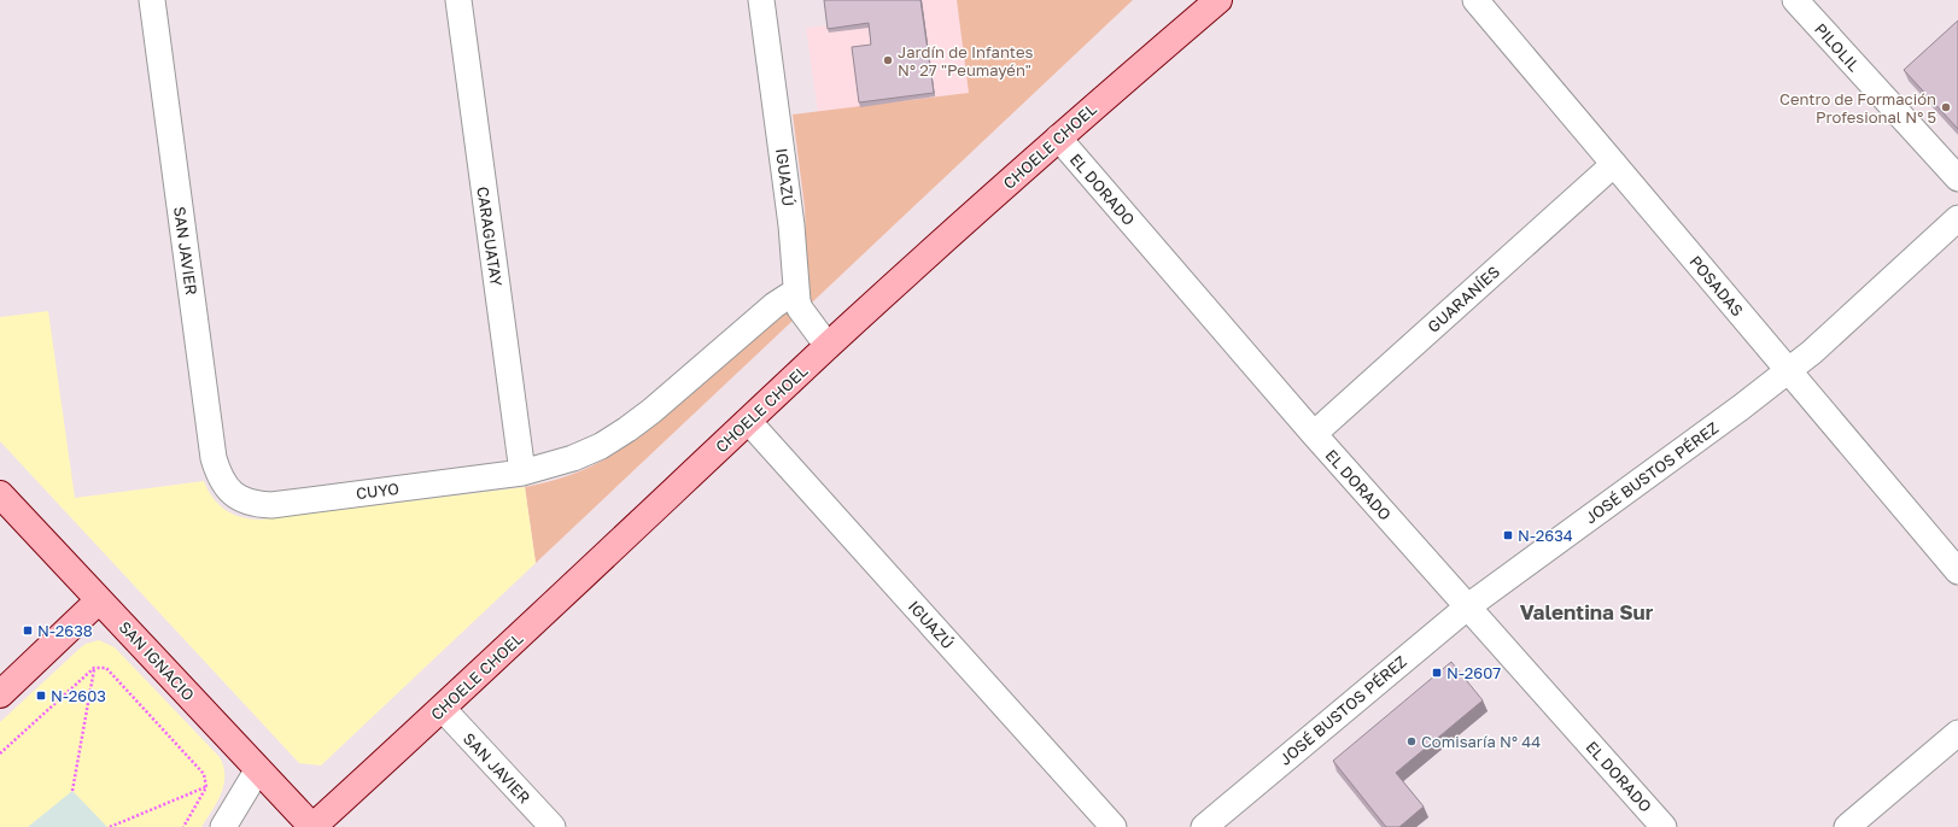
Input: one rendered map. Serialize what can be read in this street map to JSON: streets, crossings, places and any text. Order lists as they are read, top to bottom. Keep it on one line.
{"streets":{"street":["PILOLIL","CHOELE CHOEL","IGUAZÚ","EL DORADO","CARAGUATAY","SAN JAVIER","POSADAS","GUARANÍES","JOSÉ BUSTOS PÉREZ","CUYO","SAN IGNACIO"]},"crossings":[["CHOELE CHOEL","IGUAZÚ"],["CHOELE CHOEL","EL DORADO"],["CHOELE CHOEL","SAN JAVIER"],["CHOELE CHOEL","SAN IGNACIO"],["EL DORADO","GUARANÍES"],["EL DORADO","JOSÉ BUSTOS PÉREZ"],["CARAGUATAY","CUYO"],["SAN JAVIER","CUYO"],["POSADAS","GUARANÍES"],["POSADAS","JOSÉ BUSTOS PÉREZ"]],"districts":["Valentina Sur"],"places":{"other":["Jardín de Infantes N° 27 \"Peumayén\"","Centro de Formación Profesional N° 5","Comisaría N° 44"],"transit":["N-2634","N-2638","N-2607","N-2603"]}}
